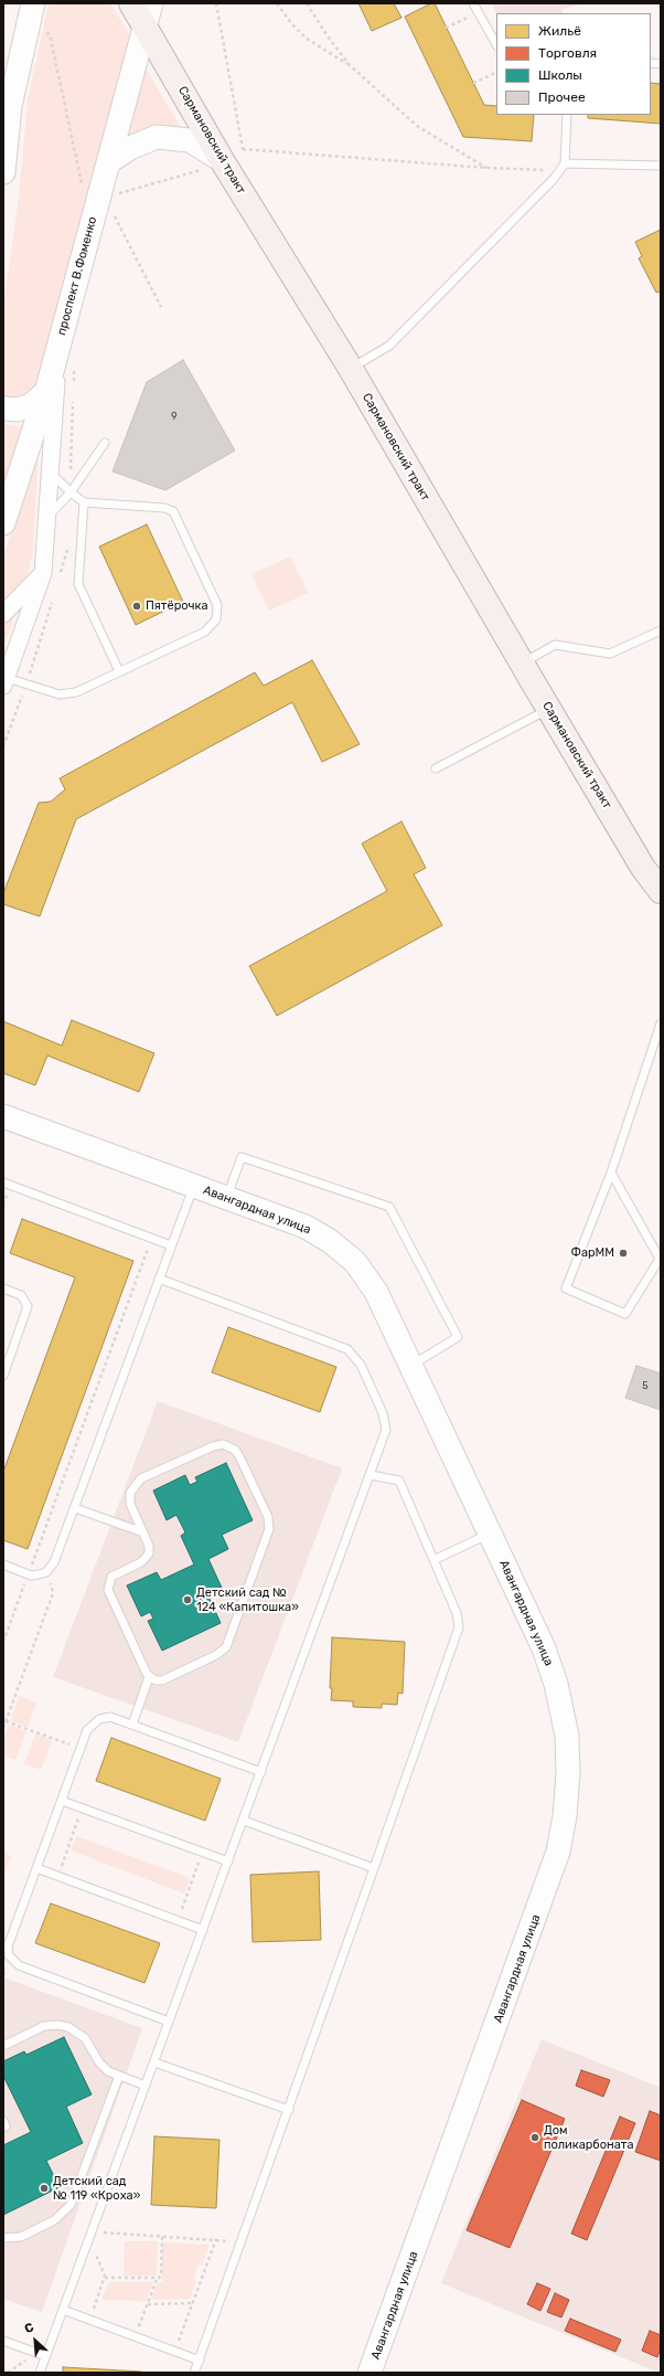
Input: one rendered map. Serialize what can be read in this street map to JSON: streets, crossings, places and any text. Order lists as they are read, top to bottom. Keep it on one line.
{"streets":{"main road":["Сармановский тракт"],"street":["проспект В.Фоменко","Авангардная улица"]},"crossings":[["Сармановский тракт","проспект В.Фоменко"]],"places":["Пятёрочка","ФарММ","Детский сад № 124 «Капитошка»","Дом поликарбоната","Детский сад № 119 «Кроха»"],"house_numbers":["9","5"],"legend":["Жильё","Торговля","Школы","Прочее"],"north":"top left"}
